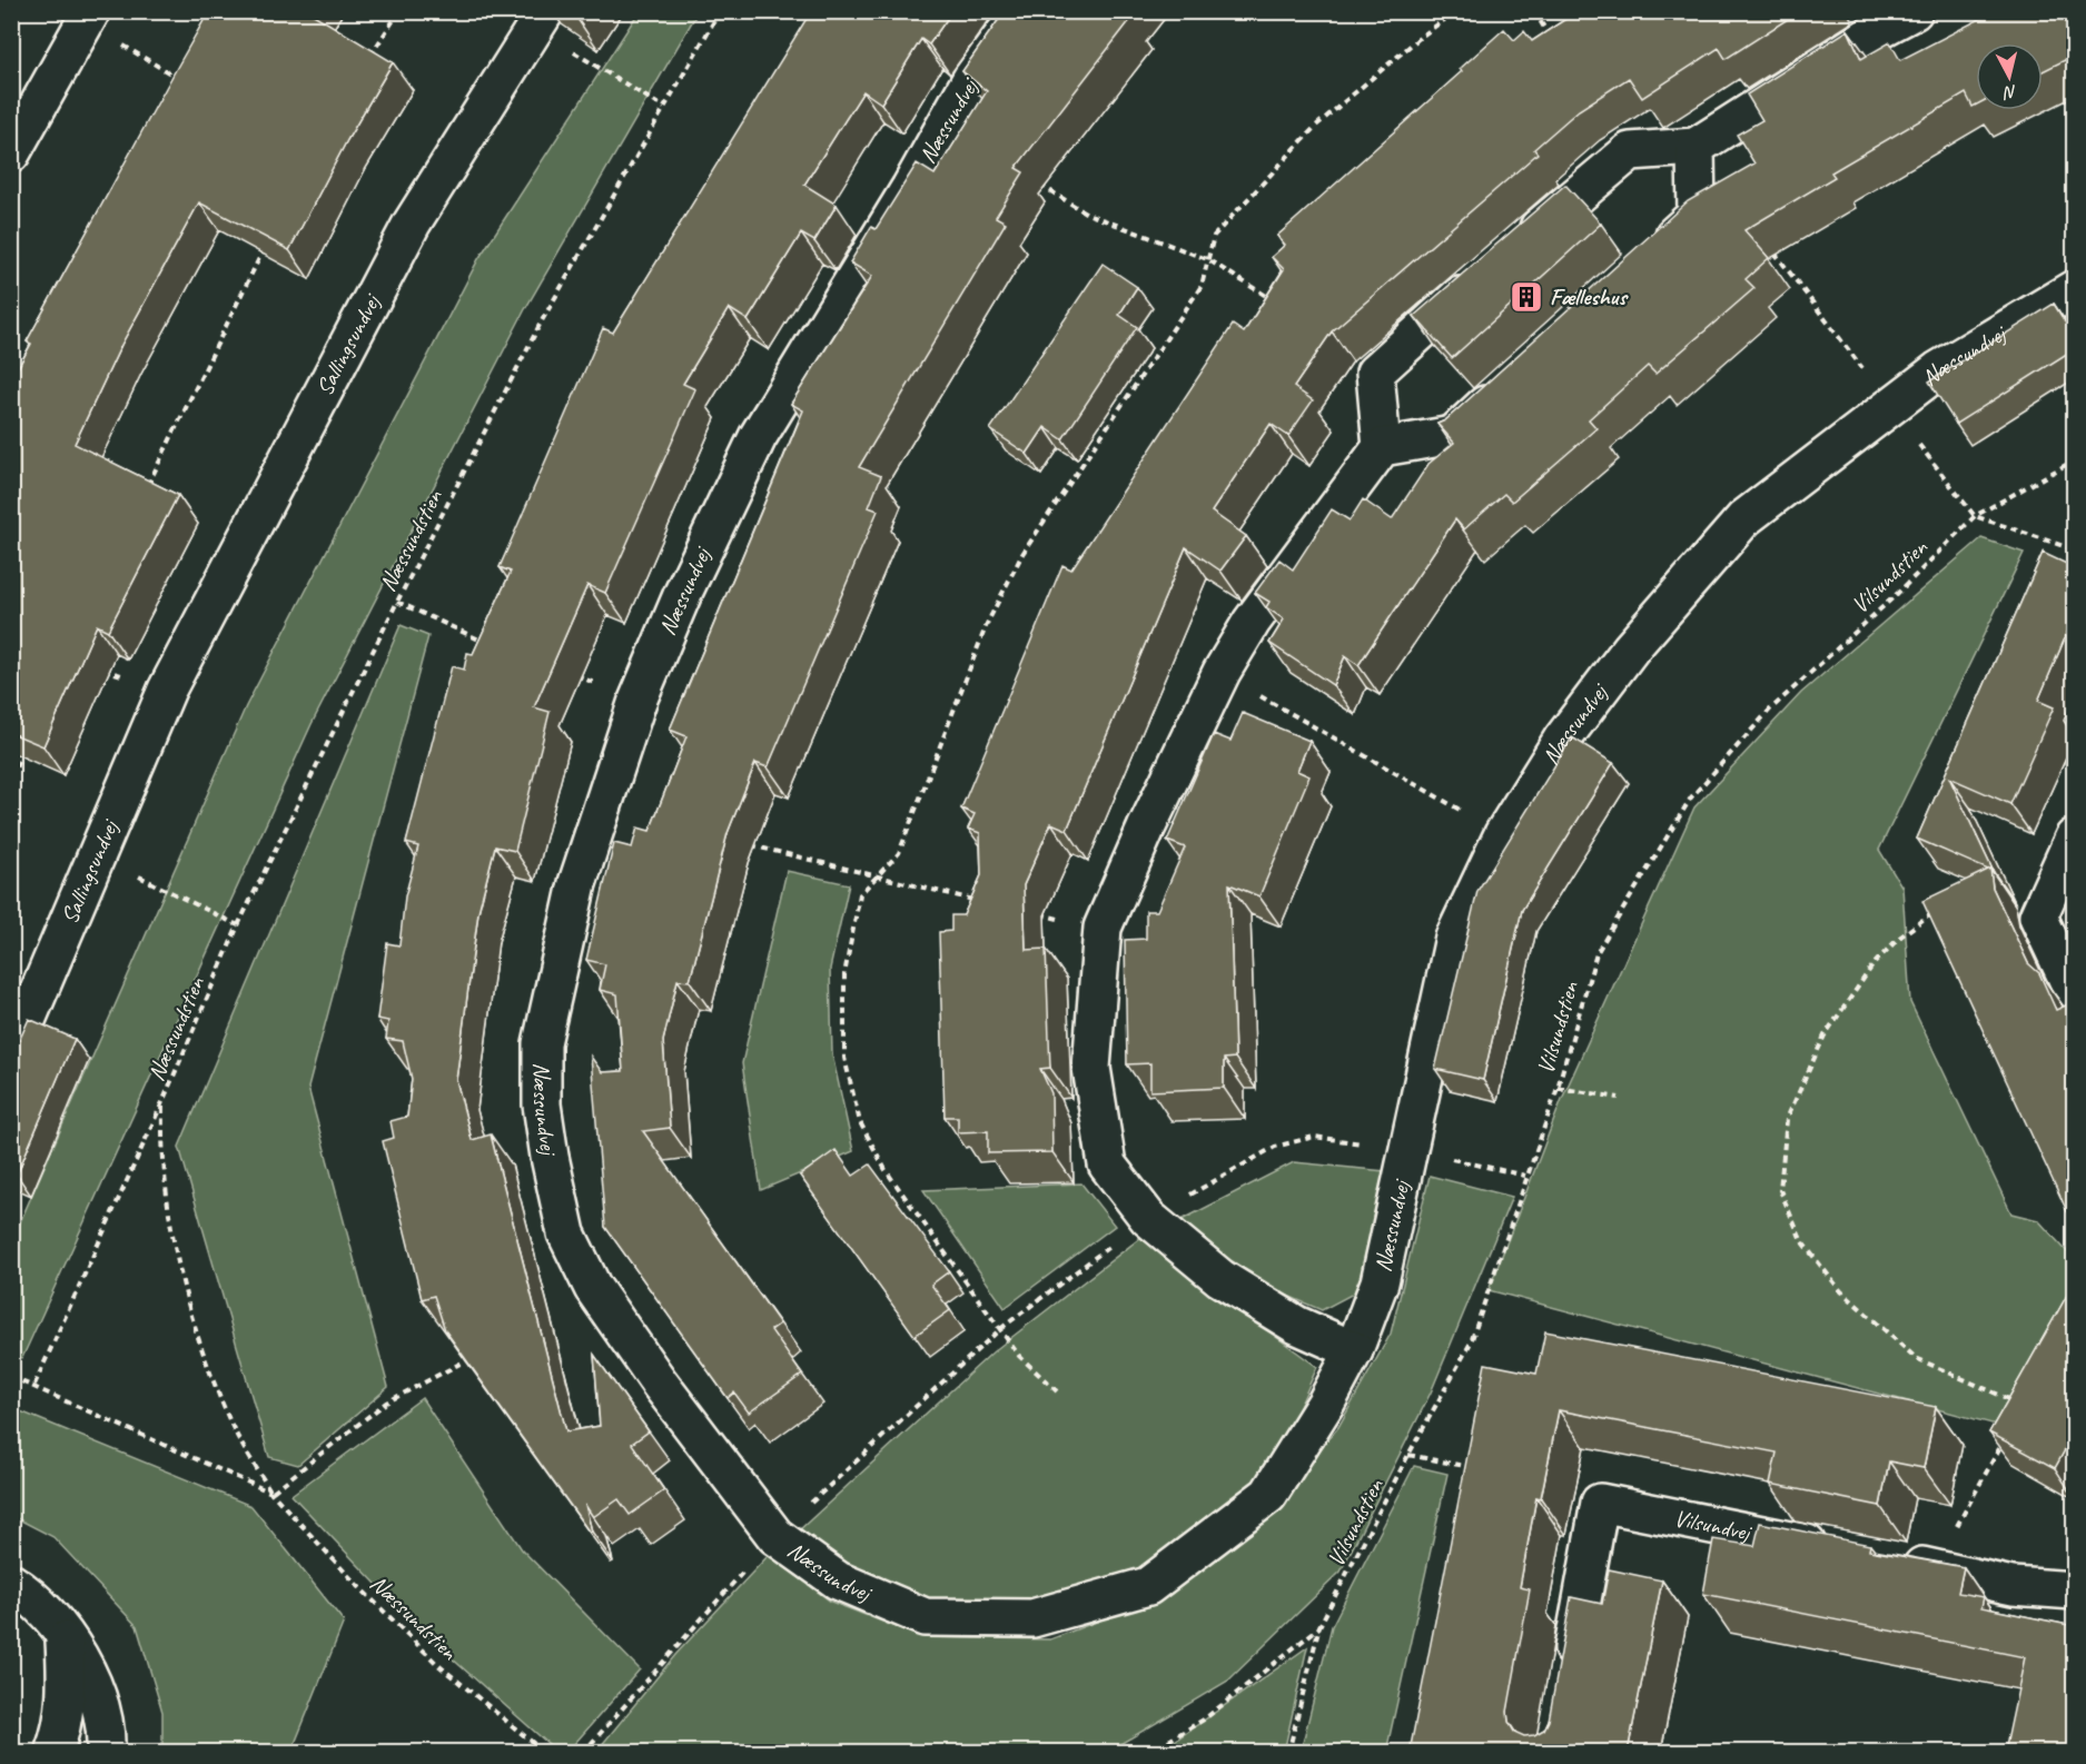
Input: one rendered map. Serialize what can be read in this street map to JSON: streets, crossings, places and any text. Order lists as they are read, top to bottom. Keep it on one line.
{"streets":{"street":["Næssundvej","Sallingsundvej","Vilsundvej"],"path":["Næssundstien","Vilsundstien"]},"places":{"building":["Fælleshus"]},"north":"bottom"}
